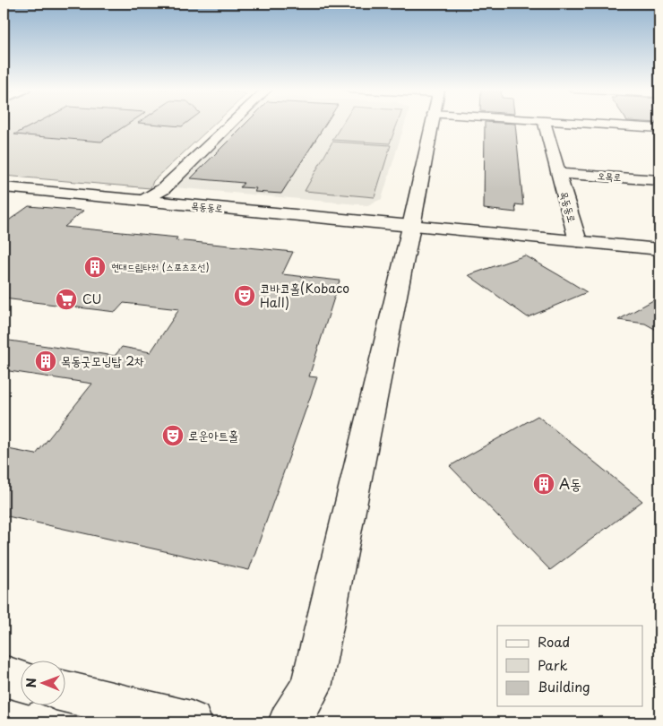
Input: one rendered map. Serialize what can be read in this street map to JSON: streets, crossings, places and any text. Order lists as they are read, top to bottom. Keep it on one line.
{"streets":{"street":["오목로","목동동로"]},"crossings":[["오목로","목동동로"]],"places":{"building":["현대드림타워 (스포츠조선)","목동굿모닝탑 2차","A동"],"theatre":["코바코홀(Kobaco Hall)","로운아트홀"],"supermarket":["CU"]},"legend":["Road","Park","Building"],"north":"left"}
